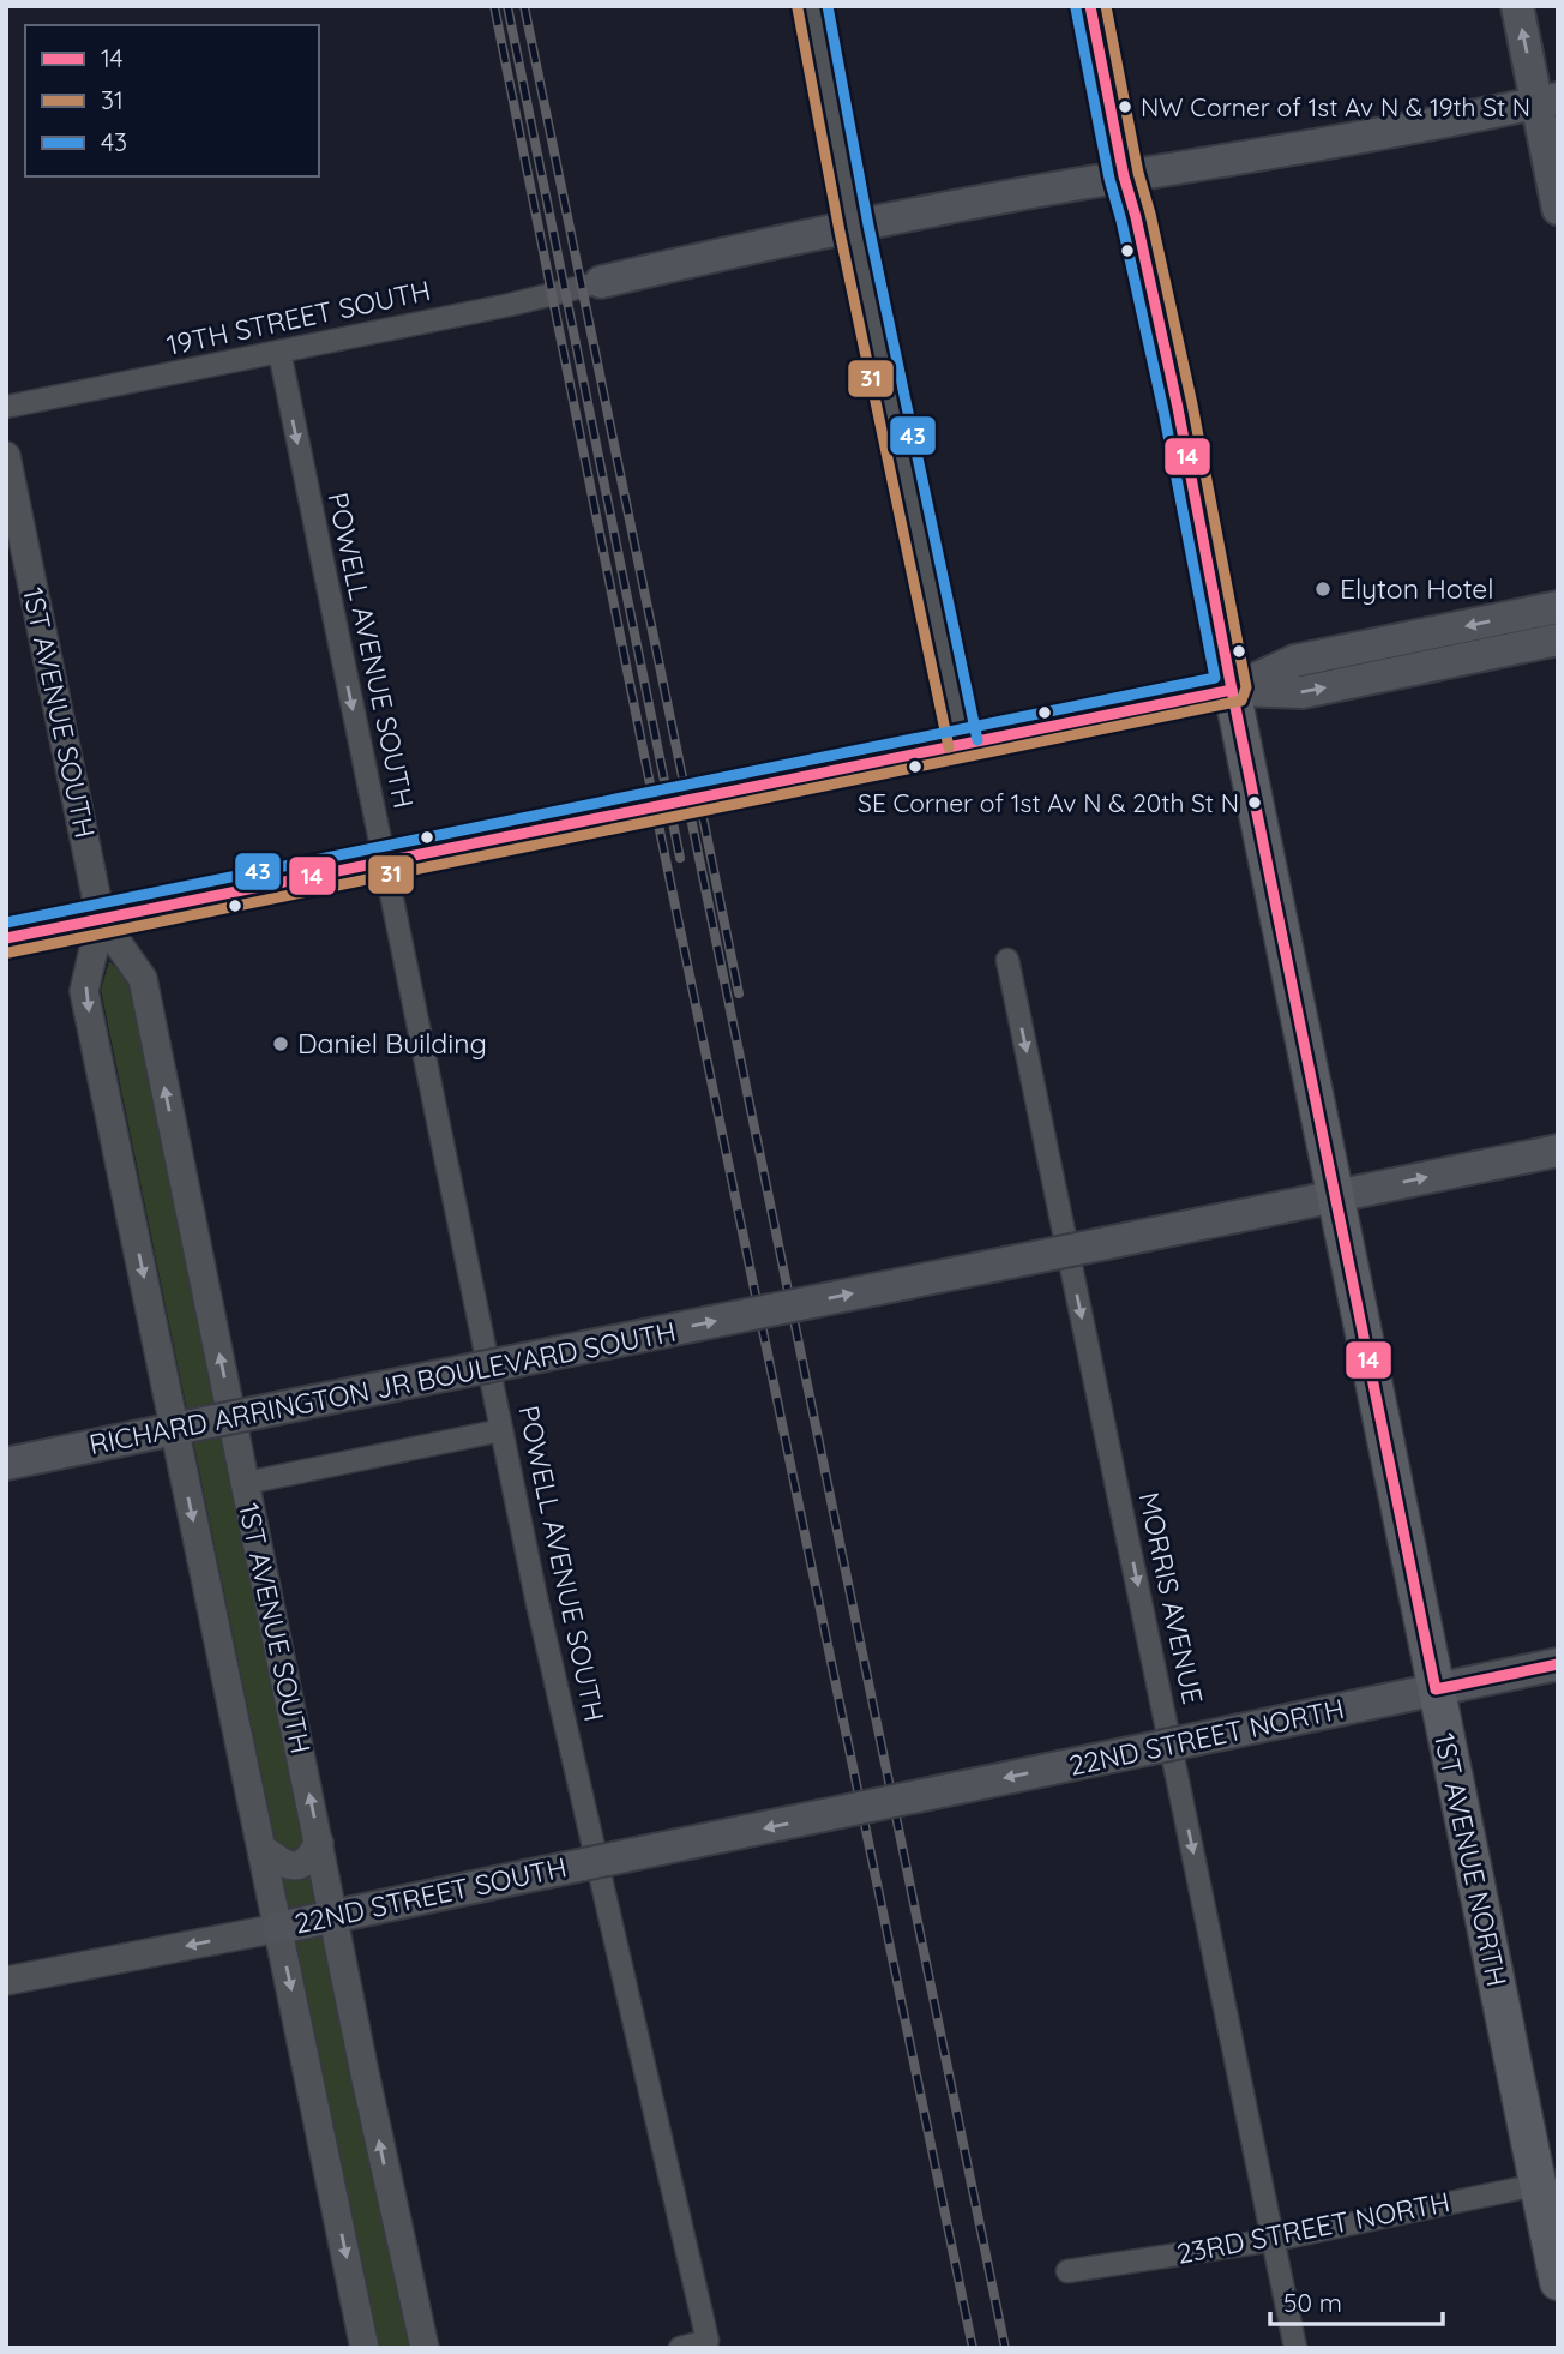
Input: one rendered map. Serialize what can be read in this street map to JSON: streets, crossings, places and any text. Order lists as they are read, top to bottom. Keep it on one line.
{"streets":{"main road":["RICHARD ARRINGTON JR BOULEVARD SOUTH","22ND STREET NORTH","1ST AVENUE NORTH","22ND STREET SOUTH"],"street":["19TH STREET SOUTH","POWELL AVENUE SOUTH","1ST AVENUE SOUTH","MORRIS AVENUE","23RD STREET NORTH"]},"crossings":[["19TH STREET SOUTH","POWELL AVENUE SOUTH"],["1ST AVENUE SOUTH","RICHARD ARRINGTON JR BOULEVARD SOUTH"],["1ST AVENUE SOUTH","22ND STREET SOUTH"],["RICHARD ARRINGTON JR BOULEVARD SOUTH","1ST AVENUE NORTH"],["MORRIS AVENUE","23RD STREET NORTH"],["22ND STREET NORTH","1ST AVENUE NORTH"],["22ND STREET NORTH","22ND STREET SOUTH"],["1ST AVENUE NORTH","23RD STREET NORTH"]],"one_way":["RICHARD ARRINGTON JR BOULEVARD SOUTH","MORRIS AVENUE","22ND STREET NORTH","22ND STREET SOUTH"],"places":["NW Corner of 1st Av N & 19th St N","Elyton Hotel","SE Corner of 1st Av N & 20th St N","Daniel Building"],"lines":["transit line 14","transit line 31","transit line 43"],"legend":["14","31","43"],"scale_bar":"50 m"}
